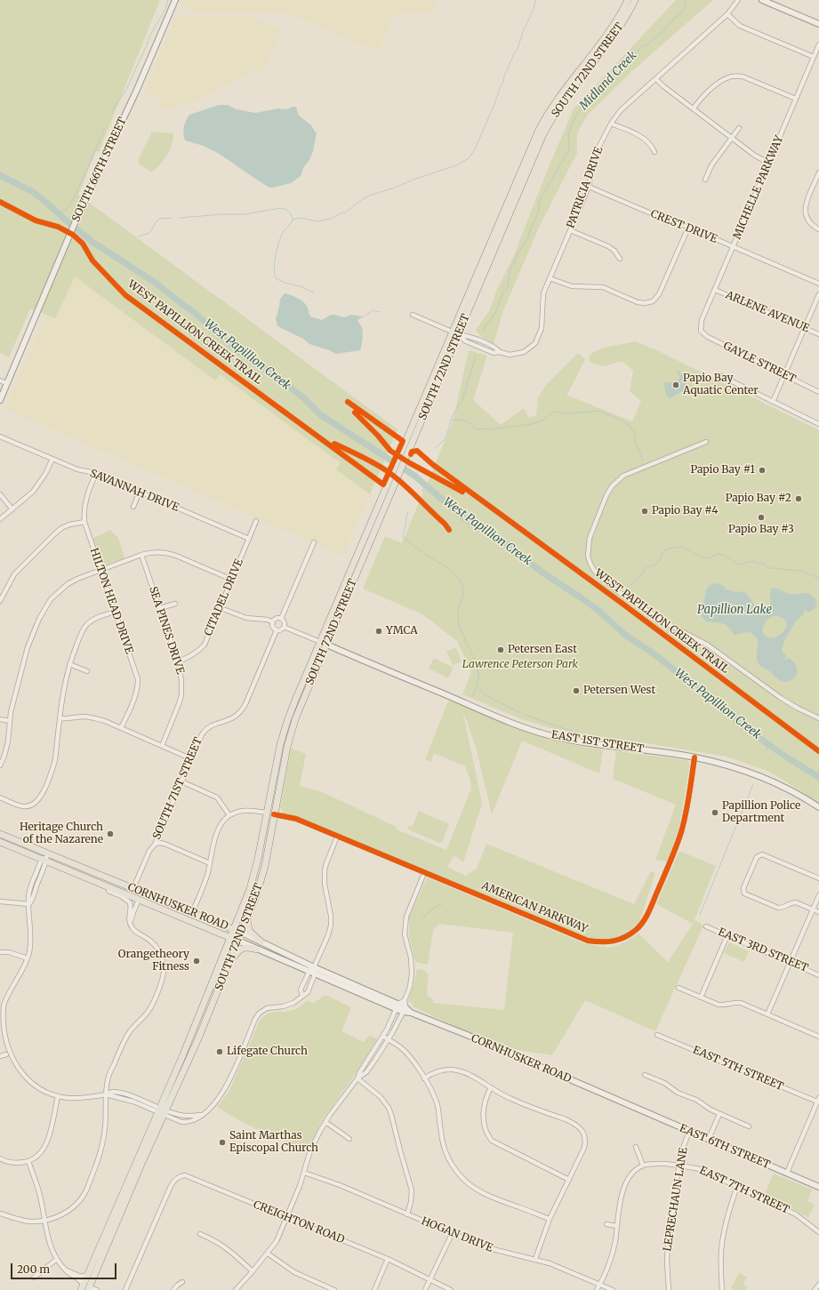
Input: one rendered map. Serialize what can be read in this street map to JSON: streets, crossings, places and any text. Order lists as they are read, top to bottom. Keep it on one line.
{"streets":{"main road":["SOUTH 72ND STREET","SOUTH 66TH STREET","EAST 1ST STREET","CORNHUSKER ROAD","EAST 6TH STREET"],"street":["PATRICIA DRIVE","MICHELLE PARKWAY","CREST DRIVE","ARLENE AVENUE","GAYLE STREET","SAVANNAH DRIVE","CITADEL DRIVE","HILTON HEAD DRIVE","SEA PINES DRIVE","SOUTH 71ST STREET","AMERICAN PARKWAY","EAST 3RD STREET","EAST 5TH STREET","EAST 7TH STREET","LEPRECHAUN LANE","CREIGHTON ROAD","HOGAN DRIVE"],"cycle path":["WEST PAPILLION CREEK TRAIL"]},"crossings":[["SOUTH 72ND STREET","PATRICIA DRIVE"],["SOUTH 72ND STREET","EAST 1ST STREET"],["SOUTH 72ND STREET","CORNHUSKER ROAD"],["SOUTH 72ND STREET","AMERICAN PARKWAY"],["PATRICIA DRIVE","CREST DRIVE"],["MICHELLE PARKWAY","CREST DRIVE"],["MICHELLE PARKWAY","ARLENE AVENUE"],["MICHELLE PARKWAY","GAYLE STREET"],["SAVANNAH DRIVE","CITADEL DRIVE"],["SAVANNAH DRIVE","HILTON HEAD DRIVE"],["CITADEL DRIVE","SEA PINES DRIVE"],["EAST 1ST STREET","AMERICAN PARKWAY"],["SOUTH 71ST STREET","CORNHUSKER ROAD"],["CORNHUSKER ROAD","EAST 6TH STREET"],["EAST 6TH STREET","LEPRECHAUN LANE"],["EAST 7TH STREET","LEPRECHAUN LANE"]],"water":["Midland Creek","West Papillion Creek","Papillion Lake"],"parks":["Lawrence Peterson Park"],"places":["Papio Bay Aquatic Center","Papio Bay #1","Papio Bay #2","Papio Bay #4","Papio Bay #3","YMCA","Petersen East","Petersen West","Papillion Police Department","Heritage Church of the Nazarene","Orangetheory Fitness","Lifegate Church","Saint Marthas Episcopal Church"],"scale_bar":"200 m"}
